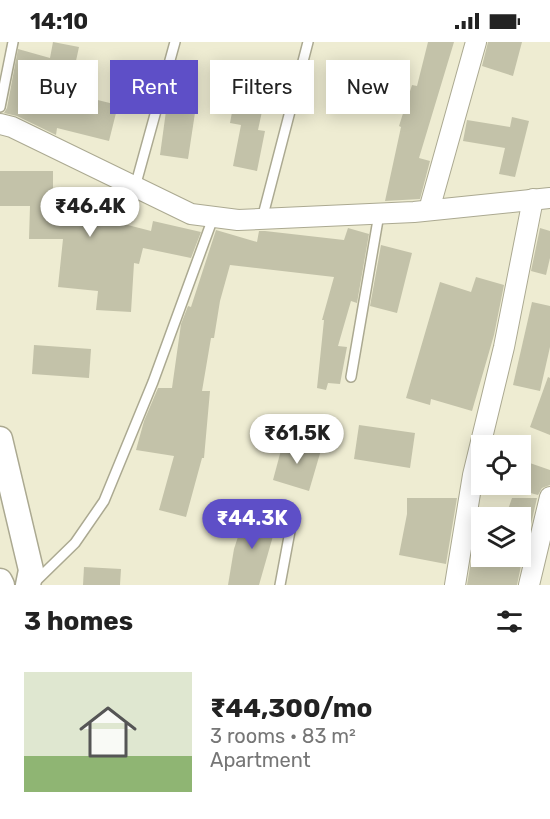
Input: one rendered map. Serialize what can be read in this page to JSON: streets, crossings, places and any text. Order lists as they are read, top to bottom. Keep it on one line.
{"page":{"status":"14:10","chip":["Buy","Rent","Filters","New"],"price":["₹46.4K","₹61.5K","₹44.3K"],"heading":"3 homes","list":[{"name":"₹44,300/mo","note":"3 rooms · 83 m² · Apartment"}]}}
